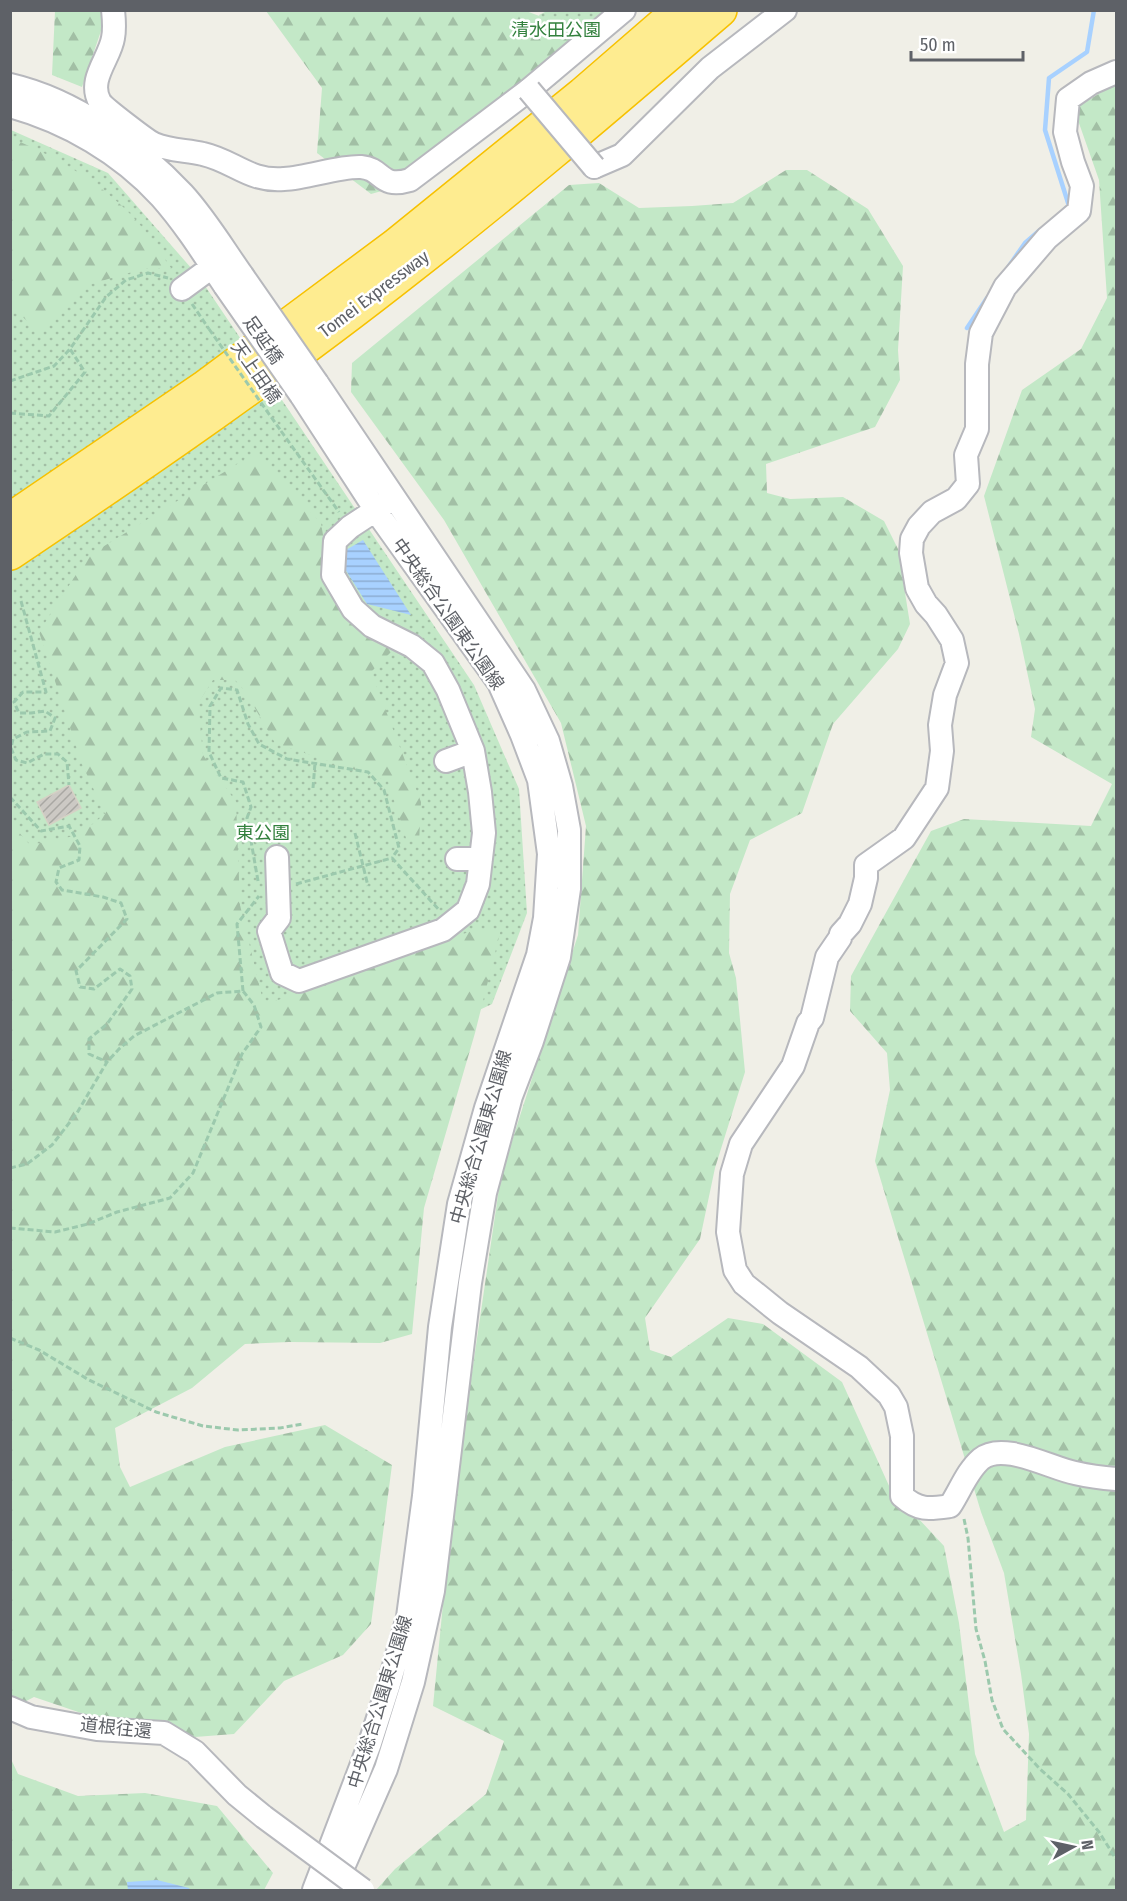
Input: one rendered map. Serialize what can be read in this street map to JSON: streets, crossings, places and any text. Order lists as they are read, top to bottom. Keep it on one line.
{"streets":{"highway":["Tomei Expressway"],"street":["足延橋","中央総合公園東公園線","道根往還"],"path":["天上田橋"]},"crossings":[["足延橋","中央総合公園東公園線"]],"parks":["清水田公園","東公園"],"scale_bar":"50 m","north":"right"}
